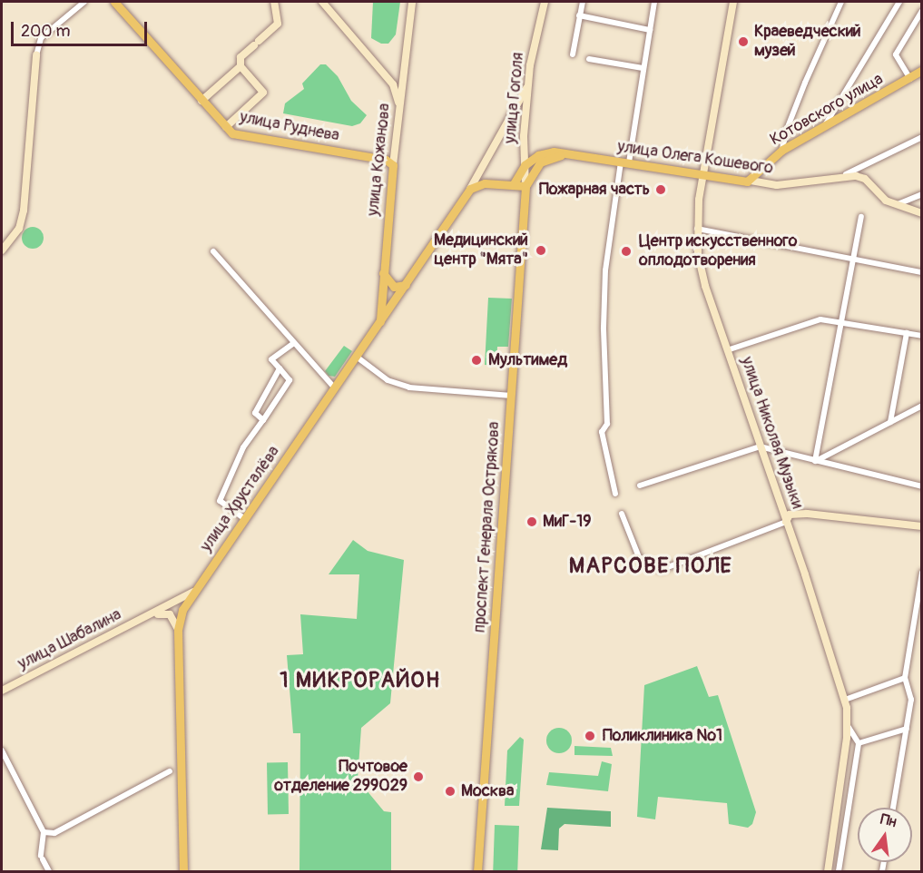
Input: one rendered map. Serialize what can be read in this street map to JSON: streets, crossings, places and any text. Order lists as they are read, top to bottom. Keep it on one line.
{"streets":{"main road":["улица Гоголя","Котовского улица","улица Руднева","улица Олега Кошевого","улица Кожанова","улица Николая Музыки","улица Хрусталёва","проспект Генерала Острякова","улица Шабалина"]},"crossings":[["улица Гоголя","улица Олега Кошевого"],["улица Гоголя","улица Хрусталёва"],["Котовского улица","улица Олега Кошевого"],["улица Руднева","улица Кожанова"],["улица Олега Кошевого","улица Николая Музыки"],["улица Кожанова","улица Хрусталёва"],["улица Хрусталёва","улица Шабалина"]],"districts":["МАРСОВЕ ПОЛЕ","1 МИКРОРАЙОН"],"places":["Краеведческий музей","Пожарная часть","Медицинский центр \"Мята\"","Центр искусственного оплодотворения","Мультимед","МиГ-19","Поликлиника №1","Почтовое отделение 299029","Москва"],"scale_bar":"200 m","north":"top"}
